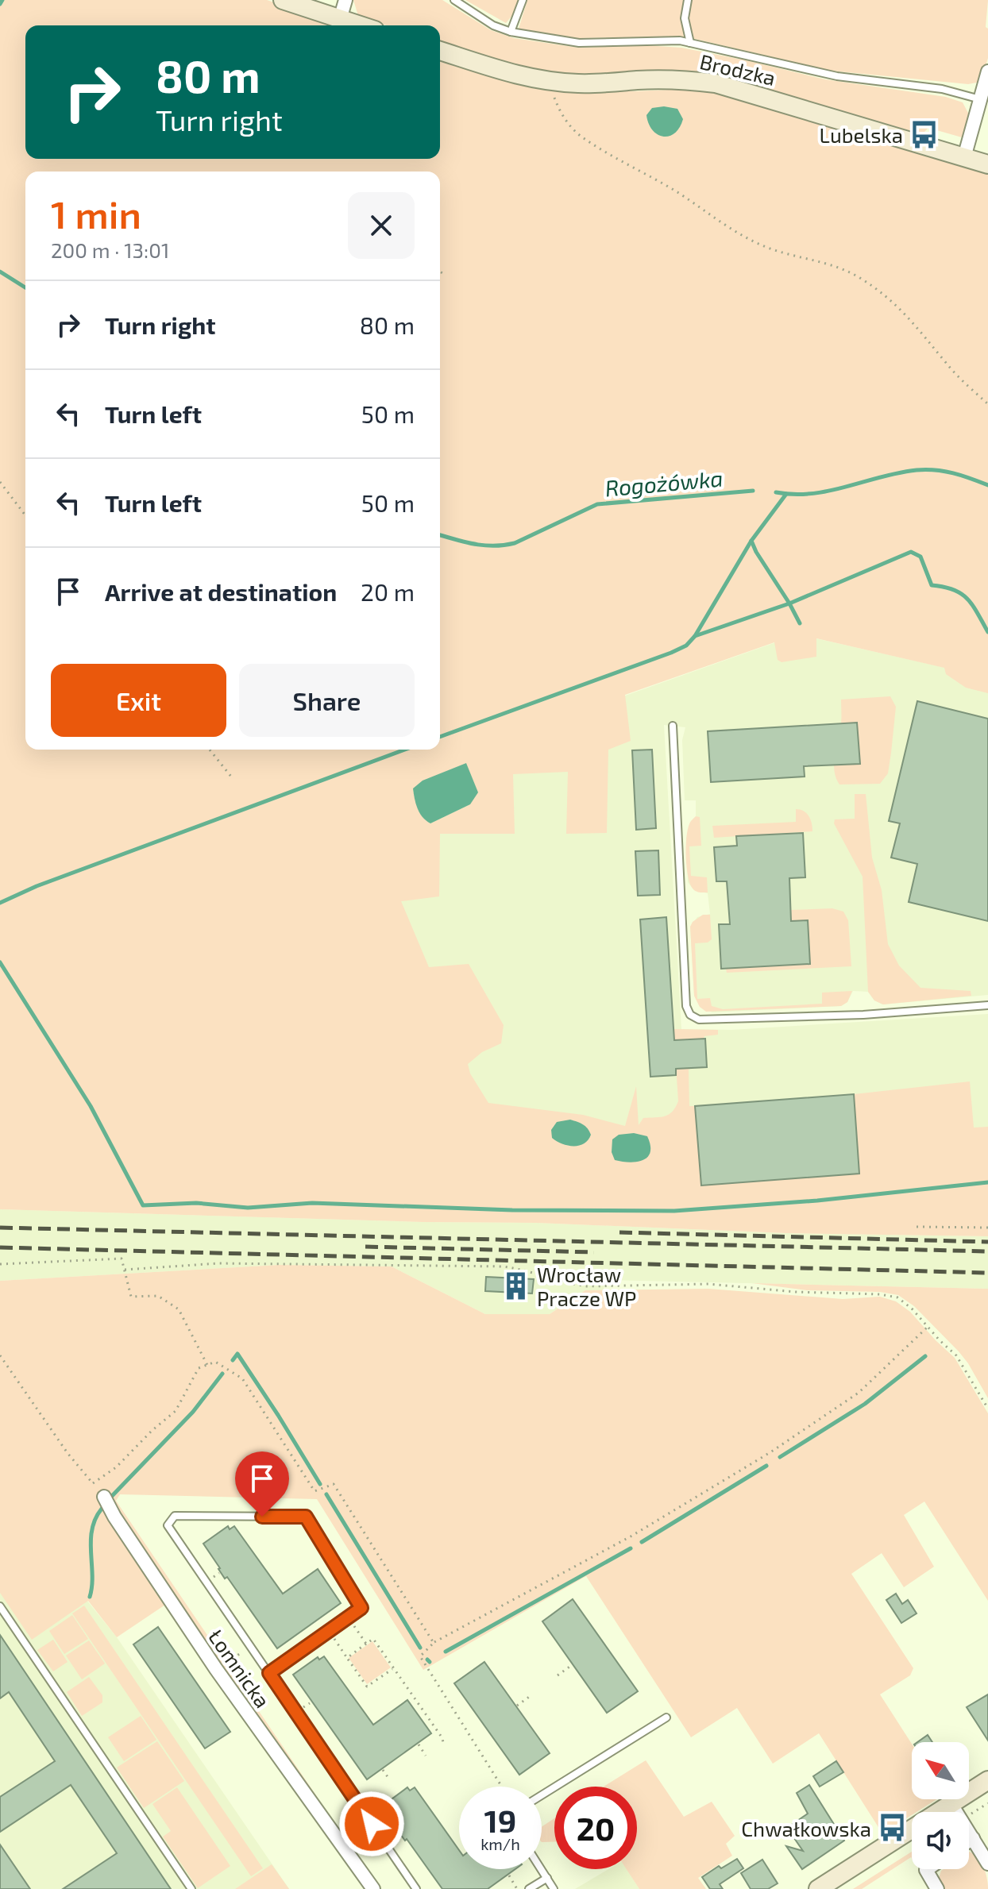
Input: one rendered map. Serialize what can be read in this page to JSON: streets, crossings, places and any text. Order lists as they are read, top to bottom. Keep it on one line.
{"streets":{"street":["Brodzka","Łomnicka"]},"water":["Rogożówka"],"places":{"bus stop":["Lubelska","Chwałkowska"],"building":["Wrocław Pracze WP"]},"north":"top left","page":{"turn":["80 m","Turn right"],"heading":["1 min","200 m · 13:01"],"list":[{"name":"Turn right","value":"80 m"},{"name":"Turn left","value":"50 m"},{"name":"Turn left","value":"50 m"},{"name":"Arrive at destination","value":"20 m"}],"buttons":["Exit","Share"],"speed":"19 km/h","limit":"20"}}
